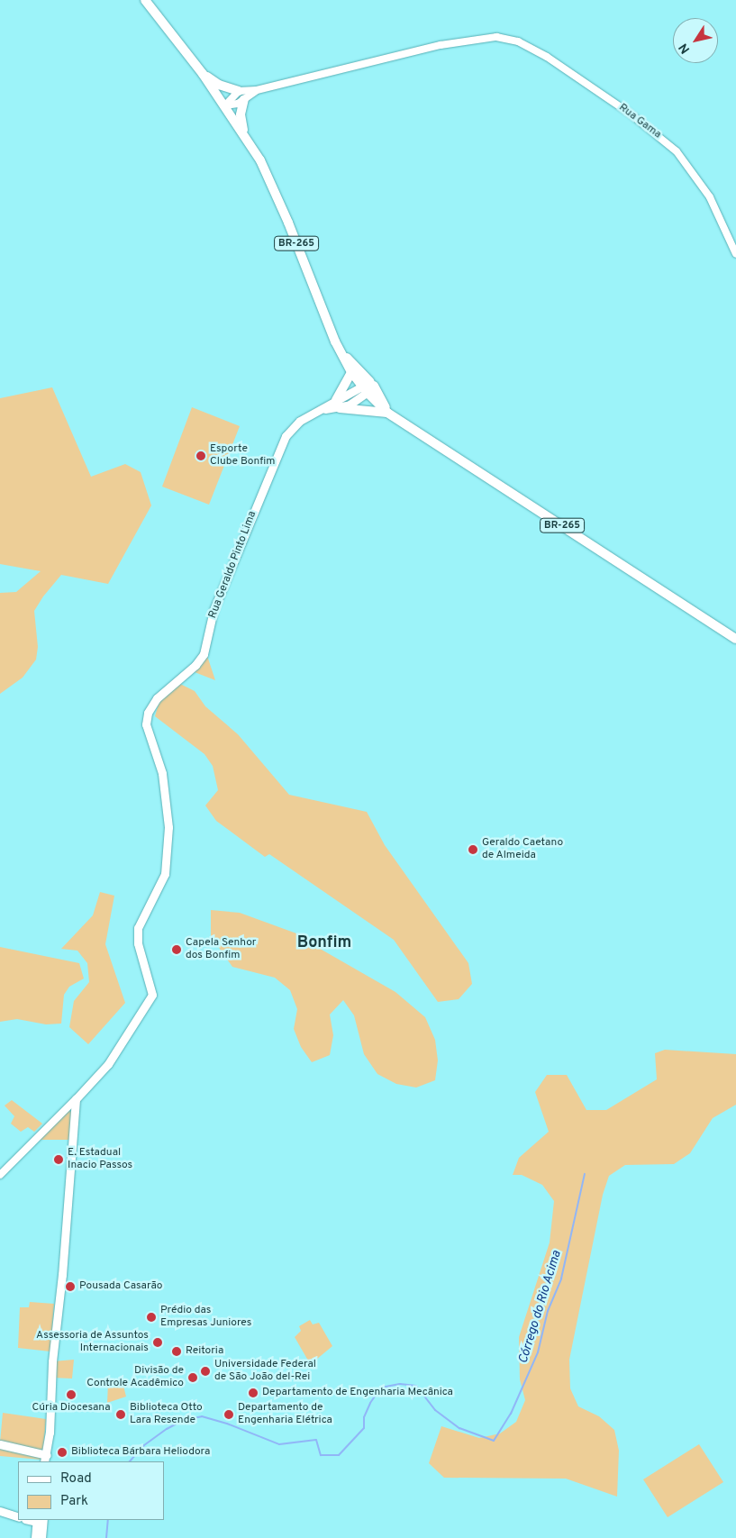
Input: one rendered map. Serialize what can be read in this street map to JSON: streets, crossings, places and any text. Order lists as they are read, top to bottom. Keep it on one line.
{"streets":{"highway":["BR-265"],"main road":["Rua Geraldo Pinto Lima"],"street":["Rua Gama"]},"crossings":[["BR-265","Rua Geraldo Pinto Lima"]],"districts":["Bonfim"],"water":["Córrego do Rio Acima"],"places":["Esporte Clube Bonfim","Geraldo Caetano de Almeida","Capela Senhor dos Bonfim","E. Estadual Inacio Passos","Pousada Casarão","Prédio das Empresas Juniores","Assessoria de Assuntos Internacionais","Reitoria","Universidade Federal de São João del-Rei","Divisão de Controle Acadêmico","Departamento de Engenharia Mecânica","Cúria Diocesana","Biblioteca Otto Lara Resende","Departamento de Engenharia Elétrica","Biblioteca Bárbara Heliodora"],"legend":["Road","Park"],"north":"bottom left"}
